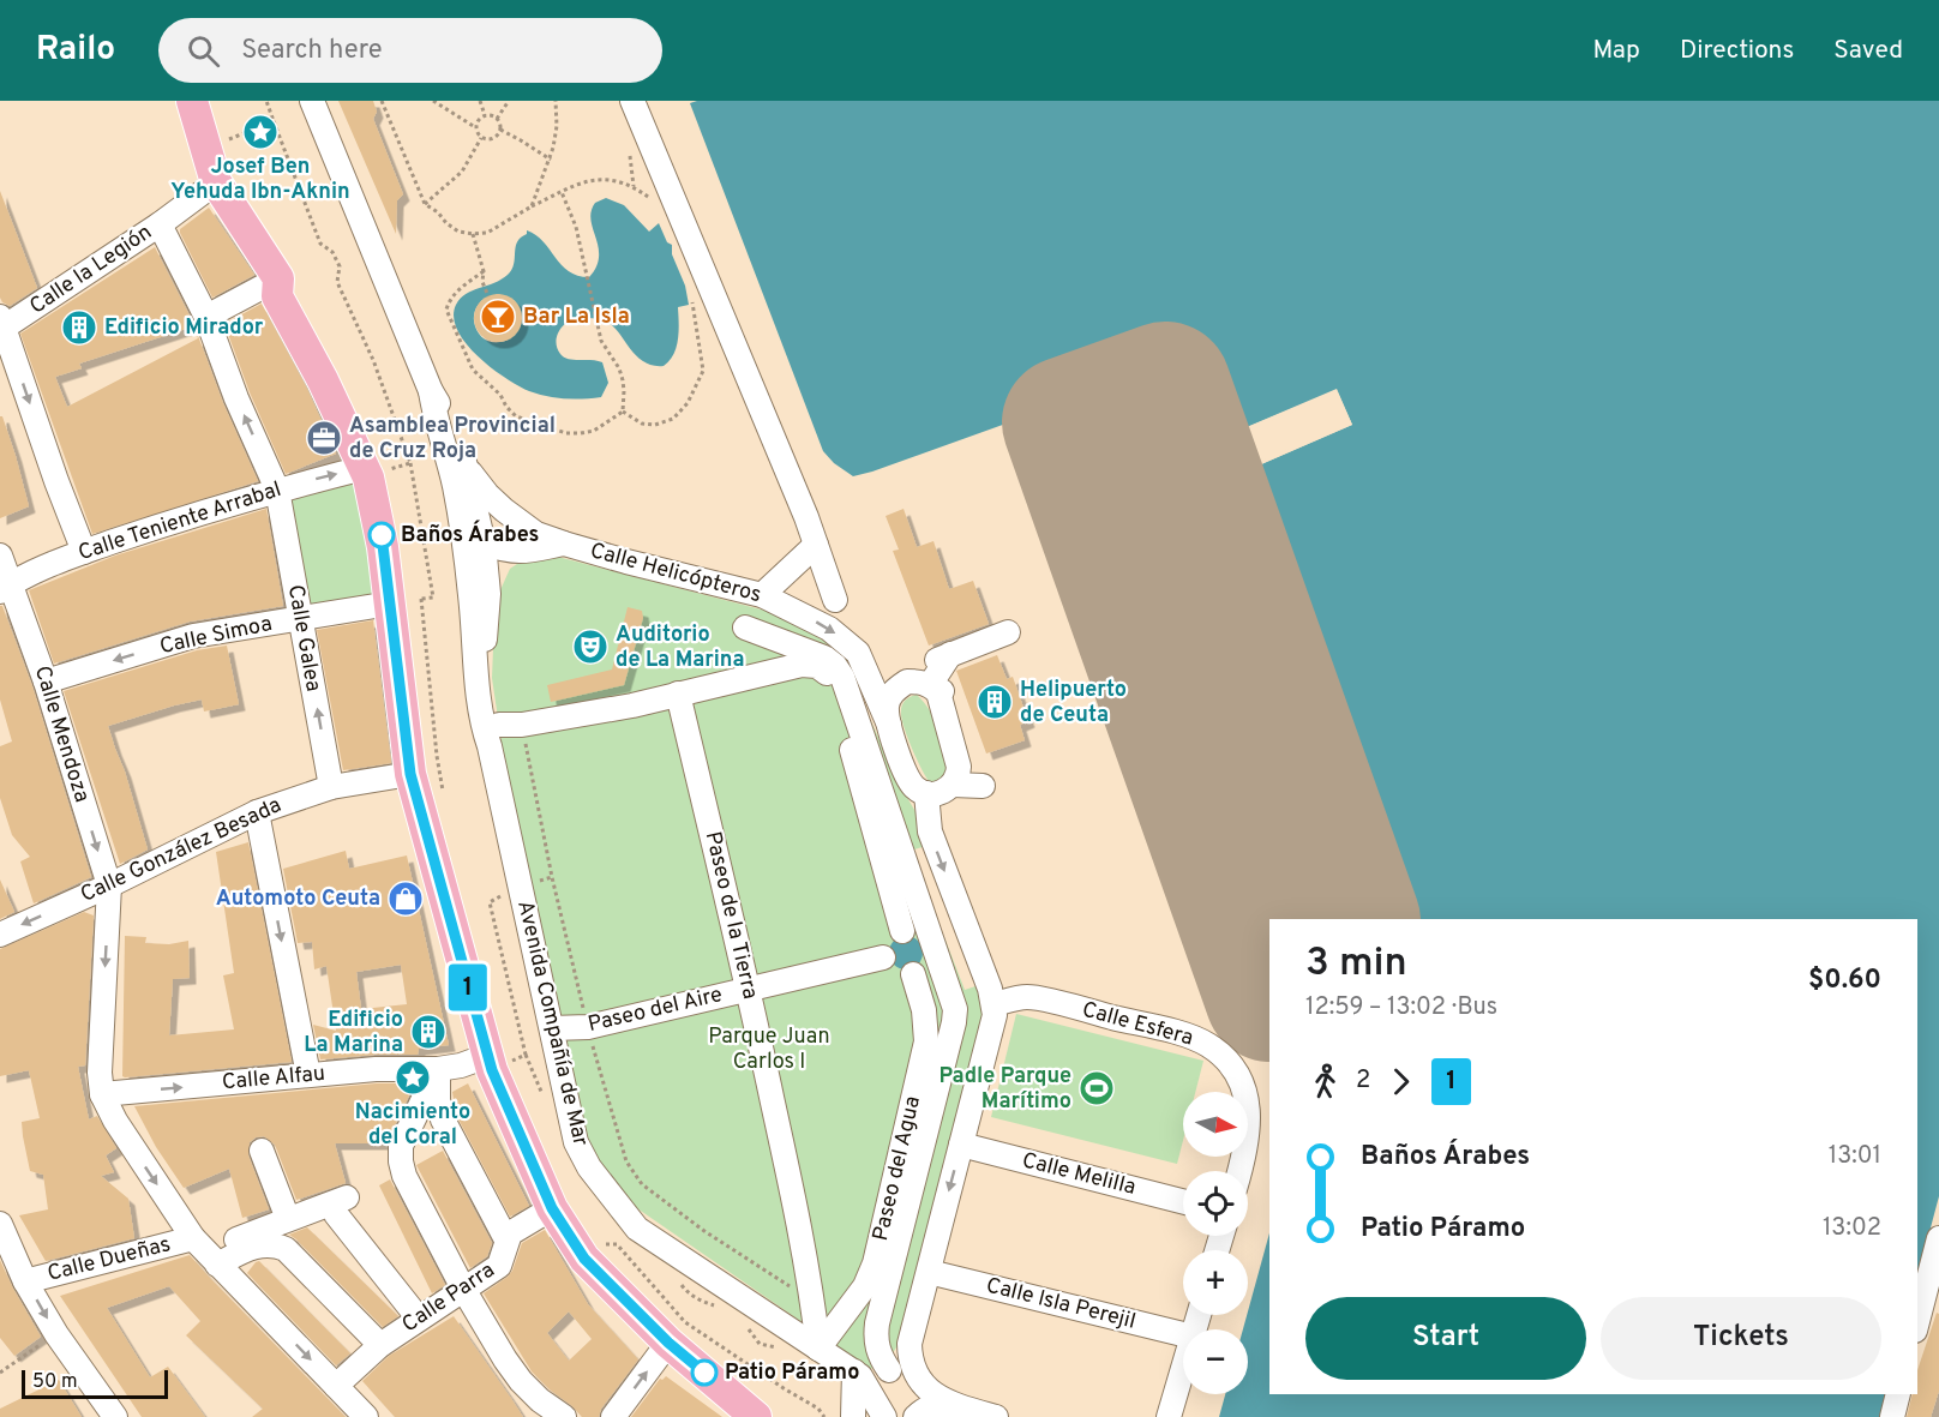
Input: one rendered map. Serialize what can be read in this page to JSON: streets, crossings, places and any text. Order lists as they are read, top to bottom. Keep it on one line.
{"streets":{"street":["Calle la Legión","Calle Teniente Arrabal","Calle Helicópteros","Calle Simoa","Calle Galea","Calle Mendoza","Calle González Besada","Paseo de la Tierra","Paseo del Aire","Avenida Compañía de Mar","Calle Esfera","Calle Alfau","Paseo del Agua","Calle Melilla","Calle Dueñas","Calle Parra","Calle Isla Perejil"]},"crossings":[["Calle la Legión","Calle Galea"],["Calle Teniente Arrabal","Calle Galea"],["Calle Teniente Arrabal","Calle Mendoza"],["Calle Helicópteros","Avenida Compañía de Mar"],["Calle Simoa","Calle Galea"],["Calle Simoa","Calle Mendoza"],["Calle Galea","Calle González Besada"],["Calle Mendoza","Calle González Besada"],["Paseo de la Tierra","Paseo del Aire"],["Paseo de la Tierra","Avenida Compañía de Mar"],["Paseo de la Tierra","Paseo del Agua"],["Paseo del Aire","Avenida Compañía de Mar"],["Paseo del Aire","Paseo del Agua"],["Avenida Compañía de Mar","Paseo del Agua"],["Calle Dueñas","Calle Parra"]],"one_way":["Calle Simoa","Calle Mendoza","Calle Alfau"],"parks":["Parque Juan Carlos I"],"places":{"place":["Josef Ben Yehuda Ibn-Aknin","Nacimiento del Coral"],"bar":["Bar La Isla"],"building":["Edificio Mirador","Helipuerto de Ceuta","Edificio La Marina"],"office":["Asamblea Provincial de Cruz Roja"],"other":["Baños Árabes","Patio Páramo"],"theatre":["Auditorio de La Marina"],"shop":["Automoto Ceuta"],"sports":["Padle Parque Marítimo"]},"lines":["bus line 1"],"scale_bar":"50 m","north":"right","page":{"header":"Railo","search":"Search here","nav":["Map","Directions","Saved"],"on_map":"1","heading":["3 min","12:59 – 13:02 · Bus","$0.60"],"legs":["2","1"],"map_buttons":["+","−"],"list":[{"name":"Baños Árabes","value":"13:01"},{"name":"Patio Páramo","value":"13:02"}],"buttons":["Start","Tickets"],"scale":"50 m"}}
